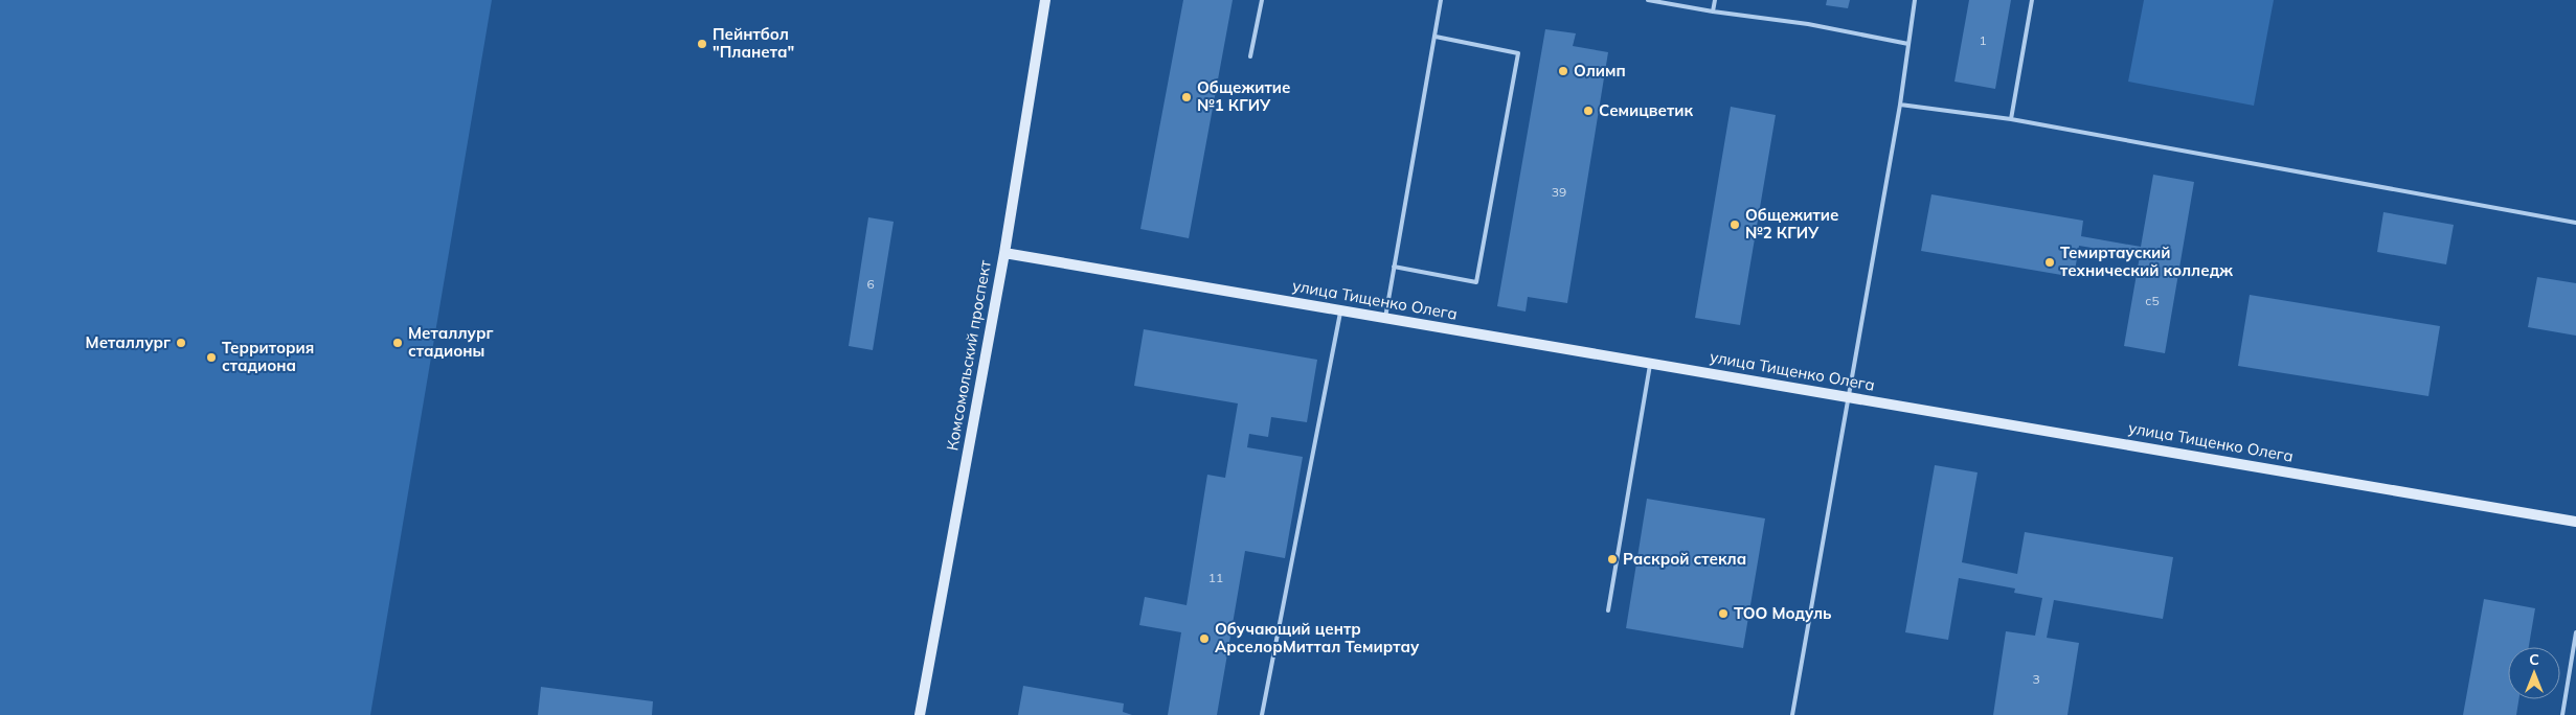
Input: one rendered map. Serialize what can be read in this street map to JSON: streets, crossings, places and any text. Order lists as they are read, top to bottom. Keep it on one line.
{"streets":{"street":["улица Тищенко Олега","Комсомольский проспект"]},"crossings":[["улица Тищенко Олега","Комсомольский проспект"]],"places":["Пейнтбол \"Планета\"","Олимп","Общежитие №1 КГИУ","Семицветик","Общежитие №2 КГИУ","Темиртауский технический колледж","Металлург","Металлург стадионы","Территория стадиона","Раскрой стекла","ТОО Модуль","Обучающий центр АрселорМиттал Темиртау"],"house_numbers":["1","39","6","с5","11","3"],"north":"top"}
